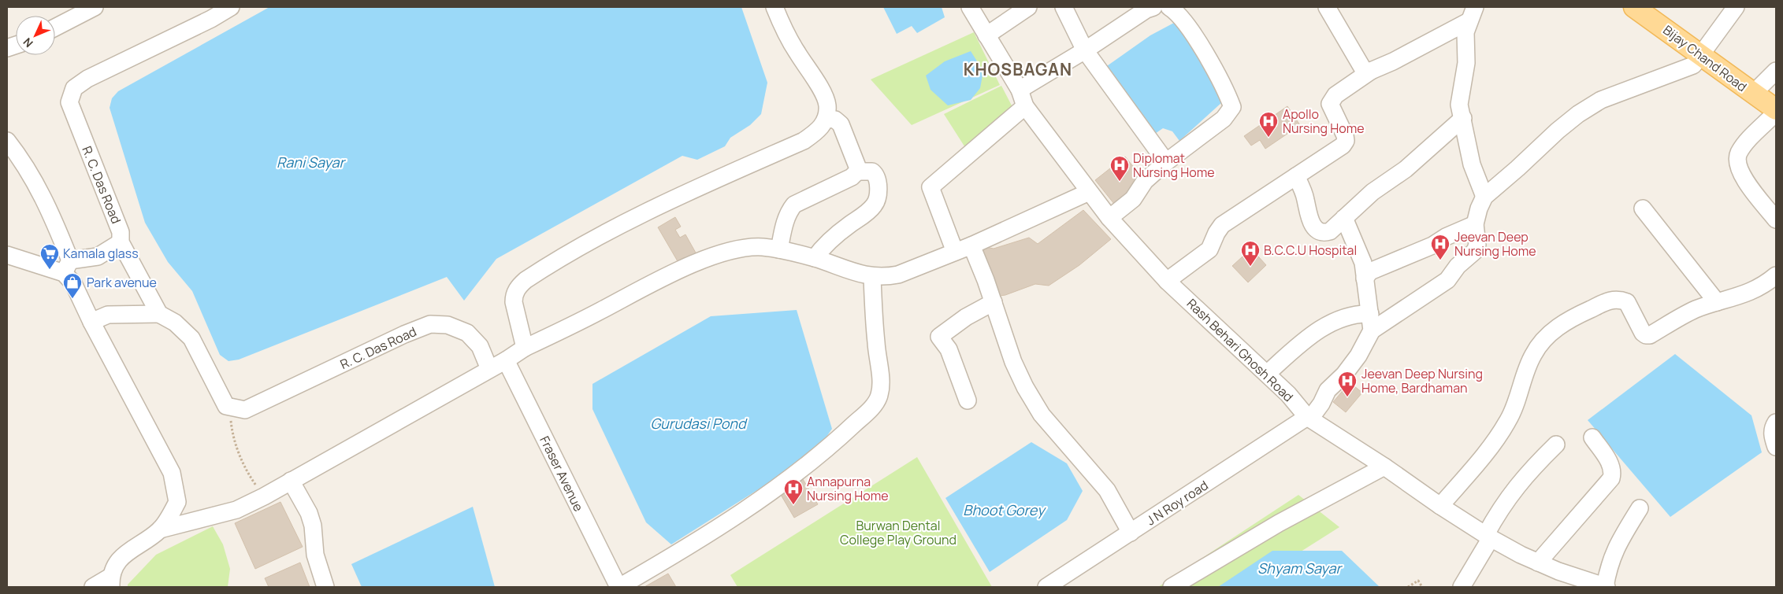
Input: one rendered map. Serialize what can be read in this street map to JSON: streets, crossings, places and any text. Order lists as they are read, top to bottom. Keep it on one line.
{"streets":{"main road":["Bijay Chand Road"],"street":["R. C. Das Road","Rash Behari Ghosh Road","Fraser Avenue","J N Roy road"]},"crossings":[["Rash Behari Ghosh Road","J N Roy road"]],"districts":["KHOSBAGAN"],"water":["Rani Sayar","Gurudasi Pond","Bhoot Gorey","Shyam Sayar"],"parks":["Burwan Dental College Play Ground"],"places":{"hospital":["Apollo Nursing Home","Diplomat Nursing Home","Jeevan Deep Nursing Home","B.C.C.U Hospital","Jeevan Deep Nursing Home, Bardhaman","Annapurna Nursing Home"],"supermarket":["Kamala glass"],"shop":["Park avenue"]},"north":"bottom left"}
